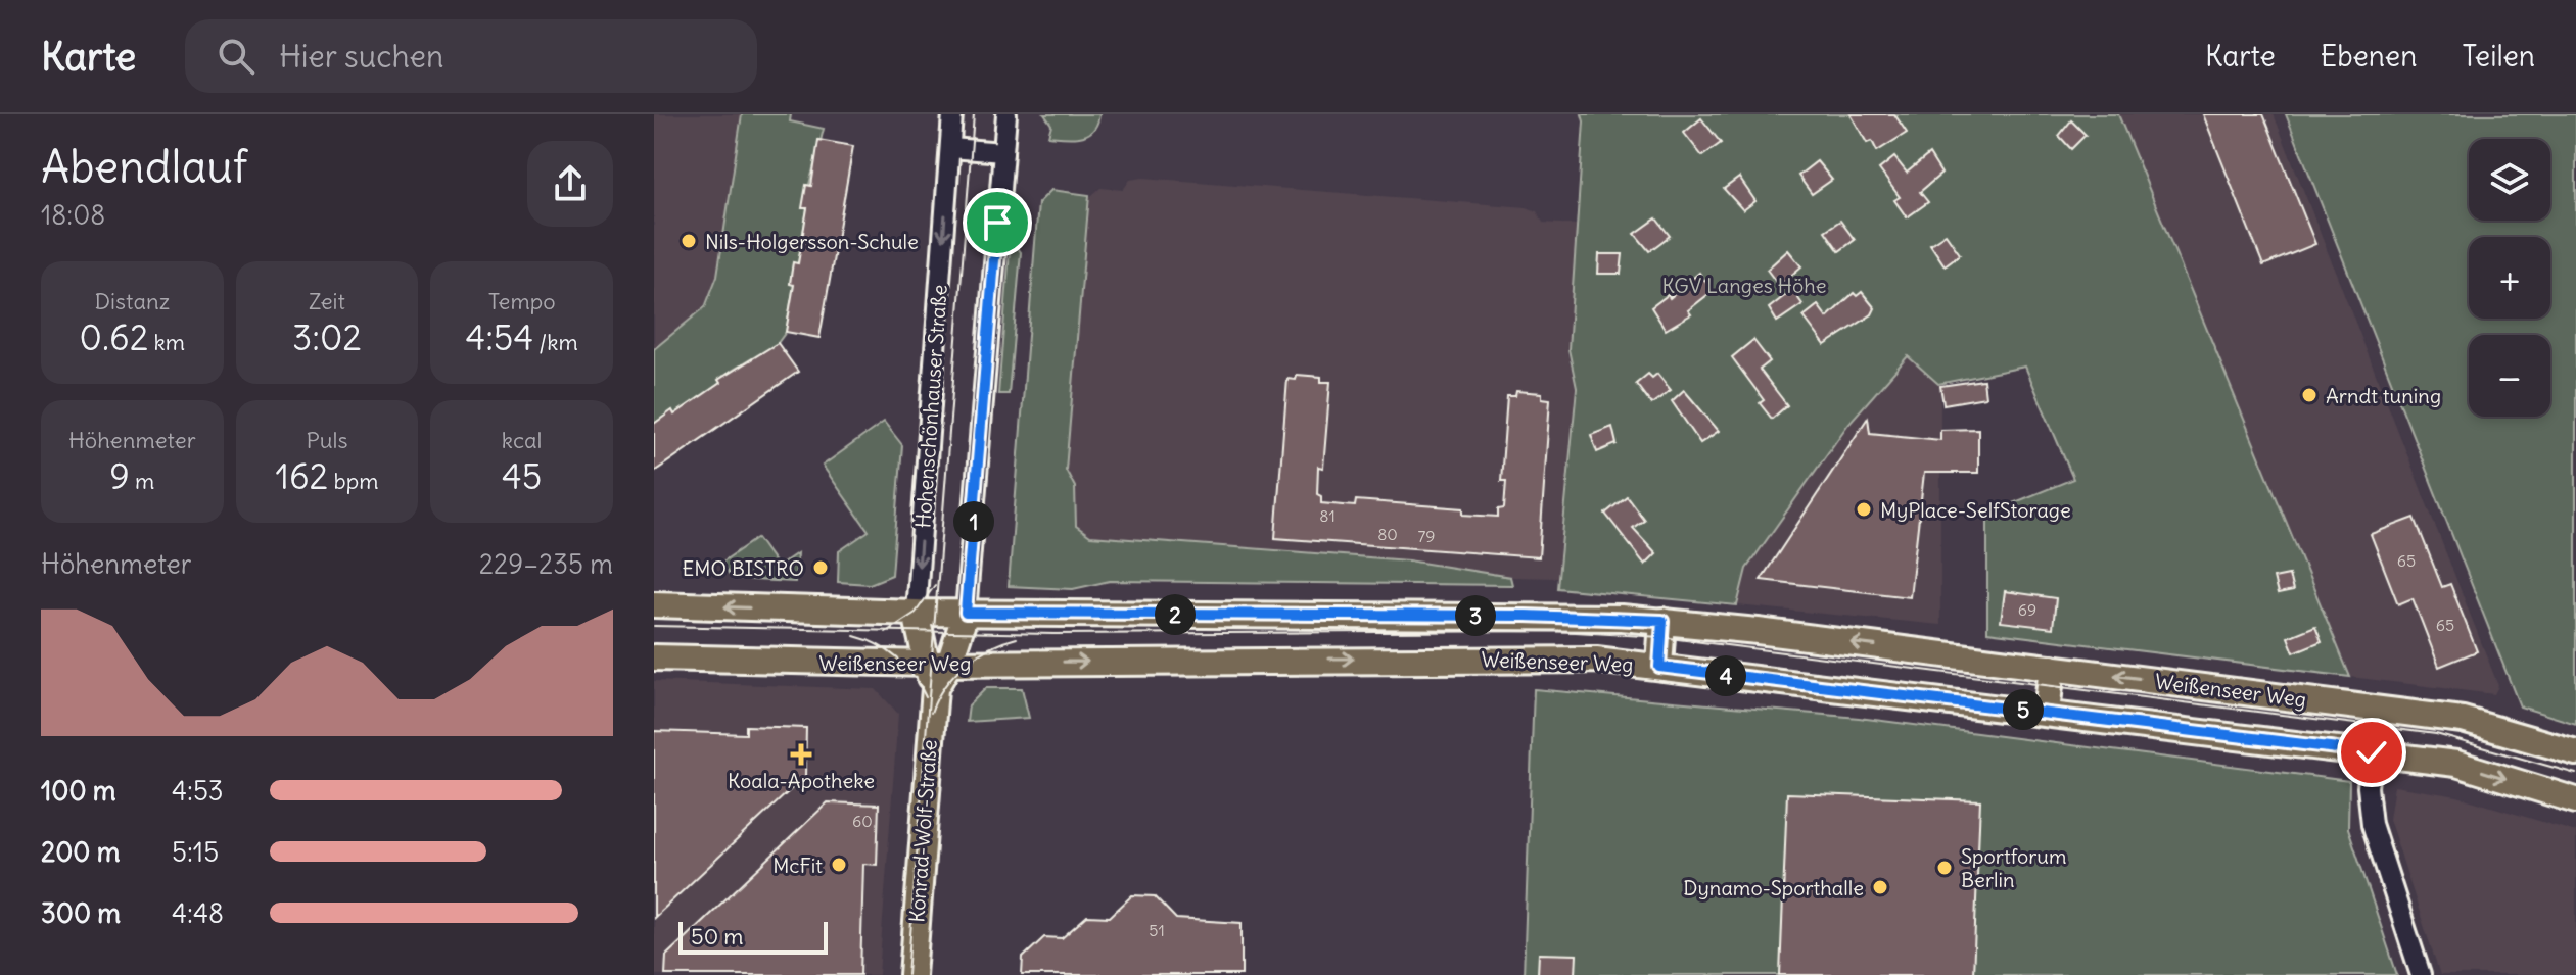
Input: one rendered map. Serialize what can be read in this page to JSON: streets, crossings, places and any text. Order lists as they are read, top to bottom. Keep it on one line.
{"streets":{"main road":["Hohenschönhauser Straße","Weißenseer Weg","Konrad-Wolf-Straße"]},"crossings":[["Hohenschönhauser Straße","Weißenseer Weg"],["Hohenschönhauser Straße","Konrad-Wolf-Straße"],["Weißenseer Weg","Konrad-Wolf-Straße"]],"parks":["KGV Langes Höhe"],"places":{"other":["Nils-Holgersson-Schule","Arndt tuning","MyPlace-SelfStorage","EMO BISTRO","McFit","Sportforum Berlin","Dynamo-Sporthalle"],"health":["Koala-Apotheke"]},"house_numbers":["81","80","79","65","69","65","60","51"],"scale_bar":"50 m","page":{"header":"Karte","search":"Hier suchen","nav":["Karte","Ebenen","Teilen"],"heading":["Abendlauf","18:08"],"map_buttons":["+","−"],"stats":[["Distanz","0.62 km"],["Zeit","3:02"],["Tempo","4:54 /km"],["Höhenmeter","9 m"],["Puls","162 bpm"],["kcal","45"]],"pins":["1","2","3","4","5"],"chart":["Höhenmeter","229–235 m"],"list":[{"name":"100 m","note":"4:53"},{"name":"200 m","note":"5:15"},{"name":"300 m","note":"4:48"}],"scale":"50 m"}}
